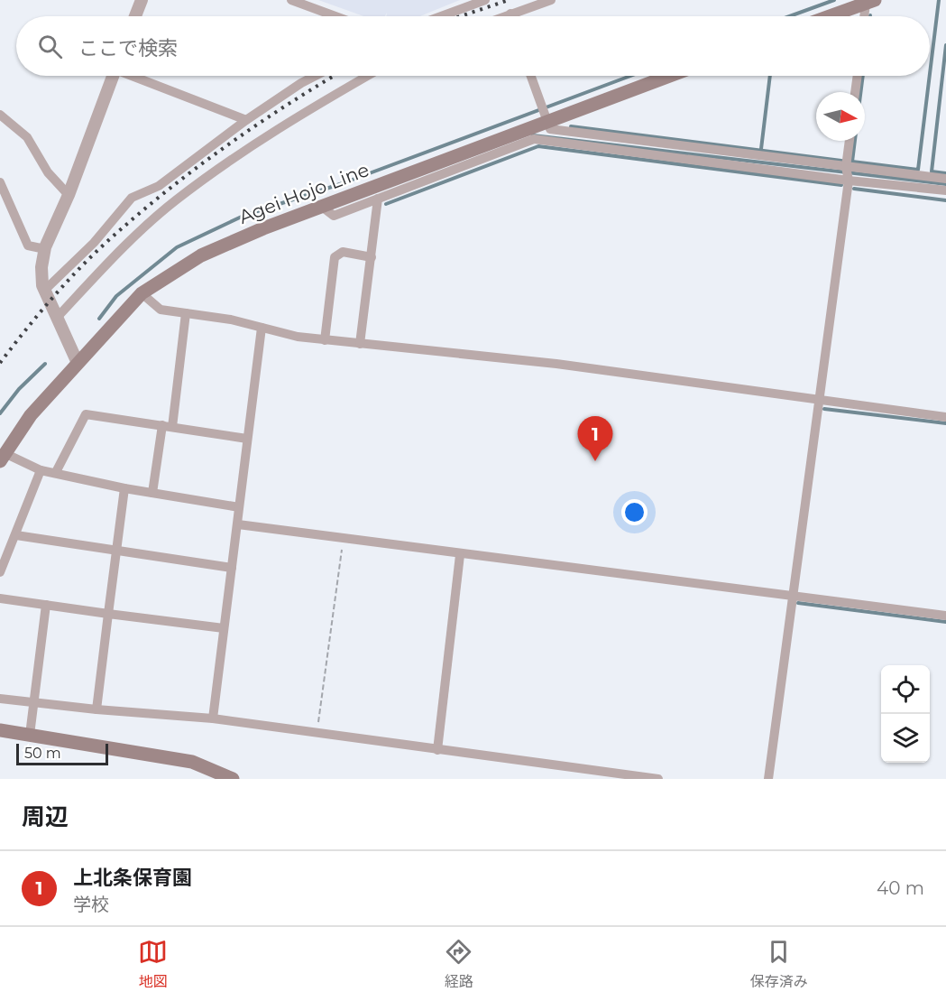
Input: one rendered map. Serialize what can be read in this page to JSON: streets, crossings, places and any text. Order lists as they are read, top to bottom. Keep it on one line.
{"streets":{"main road":["Agei Hojo Line"]},"scale_bar":"50 m","north":"right","page":{"search":"ここで検索","pins":"1","scale":"50 m","heading":"周辺","list":[{"mark":"1","name":"上北条保育園","note":"学校","value":"40 m"}],"nav":["地図","経路","保存済み"]}}
